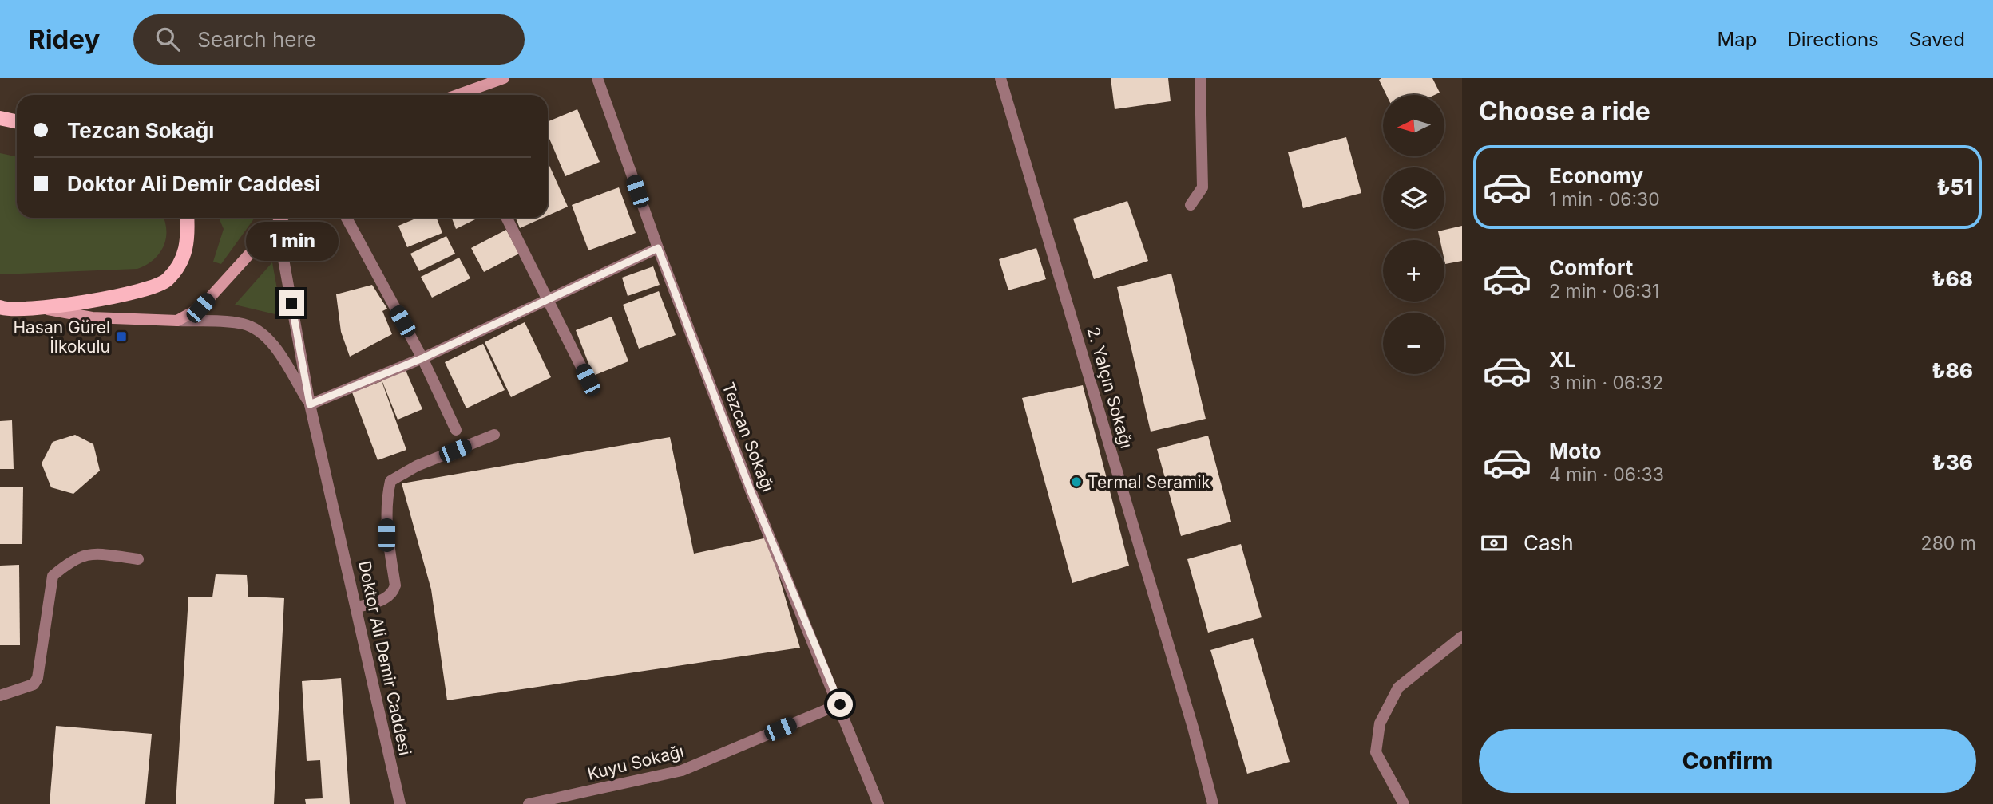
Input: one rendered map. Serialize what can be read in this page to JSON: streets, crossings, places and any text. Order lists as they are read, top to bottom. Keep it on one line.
{"streets":{"street":["2. Yalçın Sokağı","Tezcan Sokağı","Doktor Ali Demir Caddesi","Kuyu Sokağı"]},"crossings":[["Tezcan Sokağı","Kuyu Sokağı"]],"places":{"transit":["Hasan Gürel İlkokulu"],"other":["Termal Seramik"]},"north":"left","page":{"header":"Ridey","search":"Search here","nav":["Map","Directions","Saved"],"heading":"Choose a ride","map_buttons":["+","−"],"banner":["Tezcan Sokağı","Doktor Ali Demir Caddesi"],"list":[{"name":"Economy","note":"1 min · 06:30","value":"₺51"},{"name":"Comfort","note":"2 min · 06:31","value":"₺68"},{"name":"XL","note":"3 min · 06:32","value":"₺86"},{"name":"Moto","note":"4 min · 06:33","value":"₺36"}],"bubble":"1 min","pay":["Cash","280 m"],"buttons":"Confirm"}}
